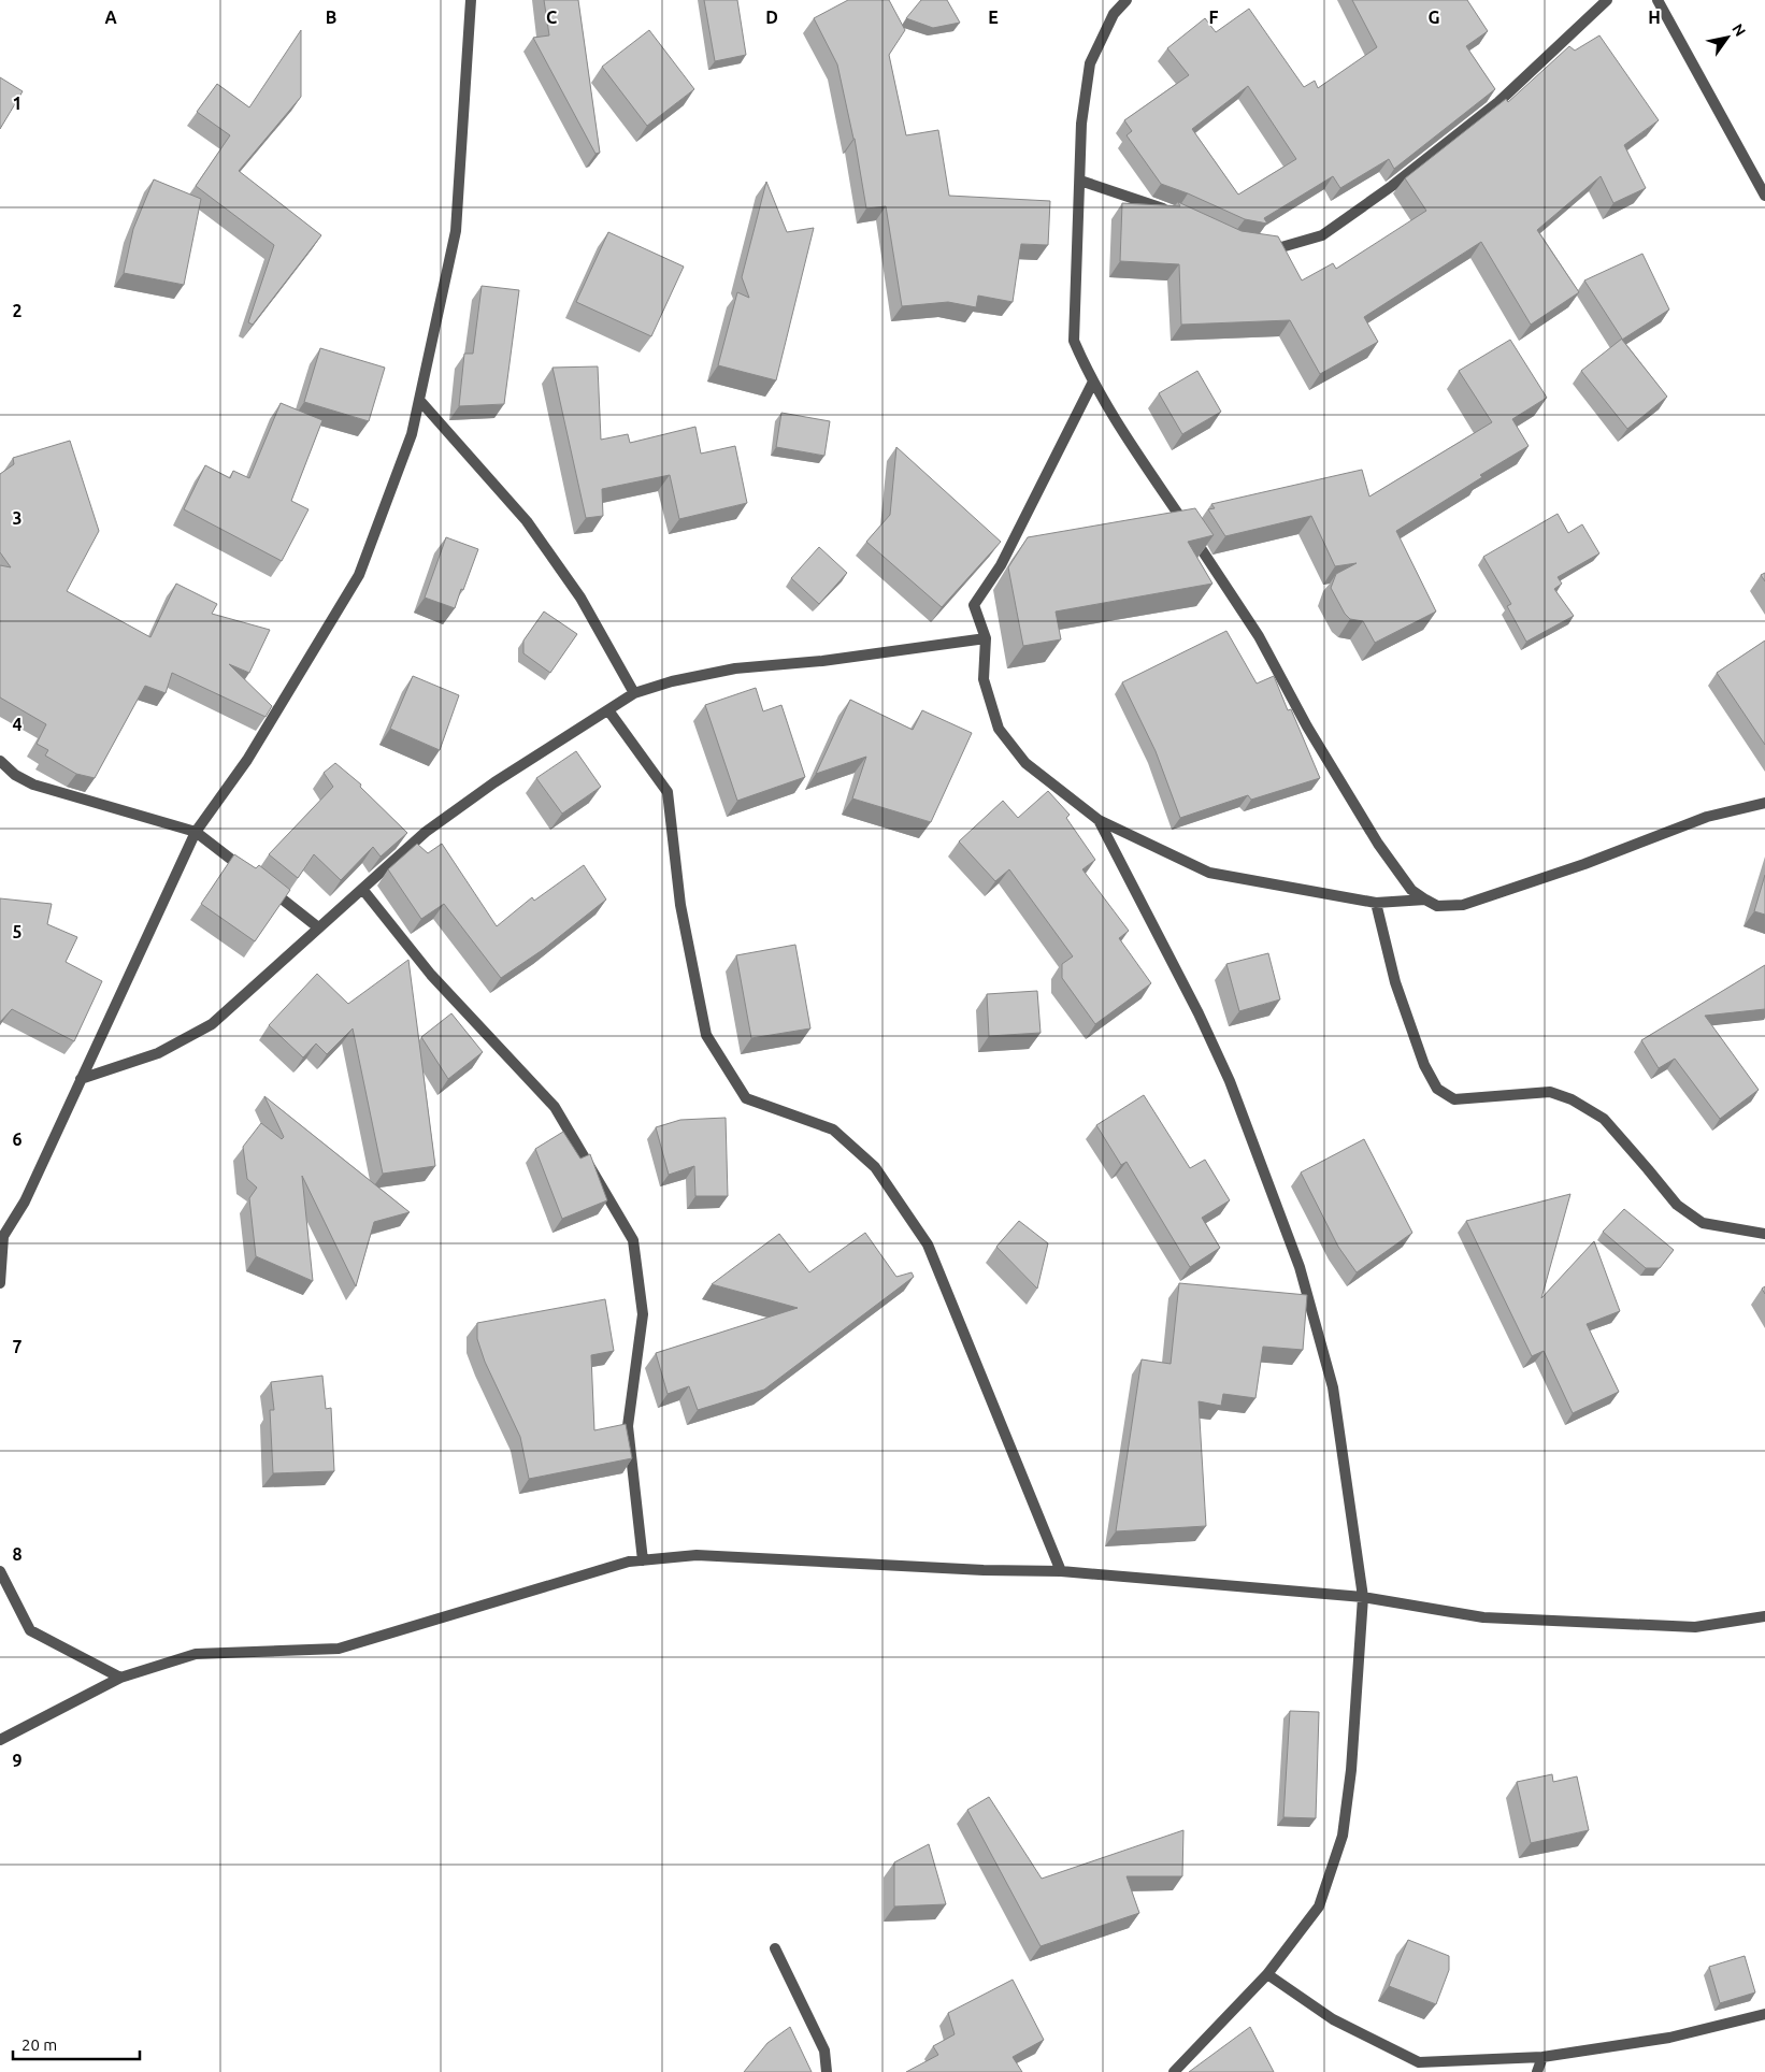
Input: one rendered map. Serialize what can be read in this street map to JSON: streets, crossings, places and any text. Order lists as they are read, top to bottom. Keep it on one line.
{"scale_bar":"20 m","north":"top right","grid":{"columns":["A","B","C","D","E","F","G","H"],"rows":["1","2","3","4","5","6","7","8","9"]}}
